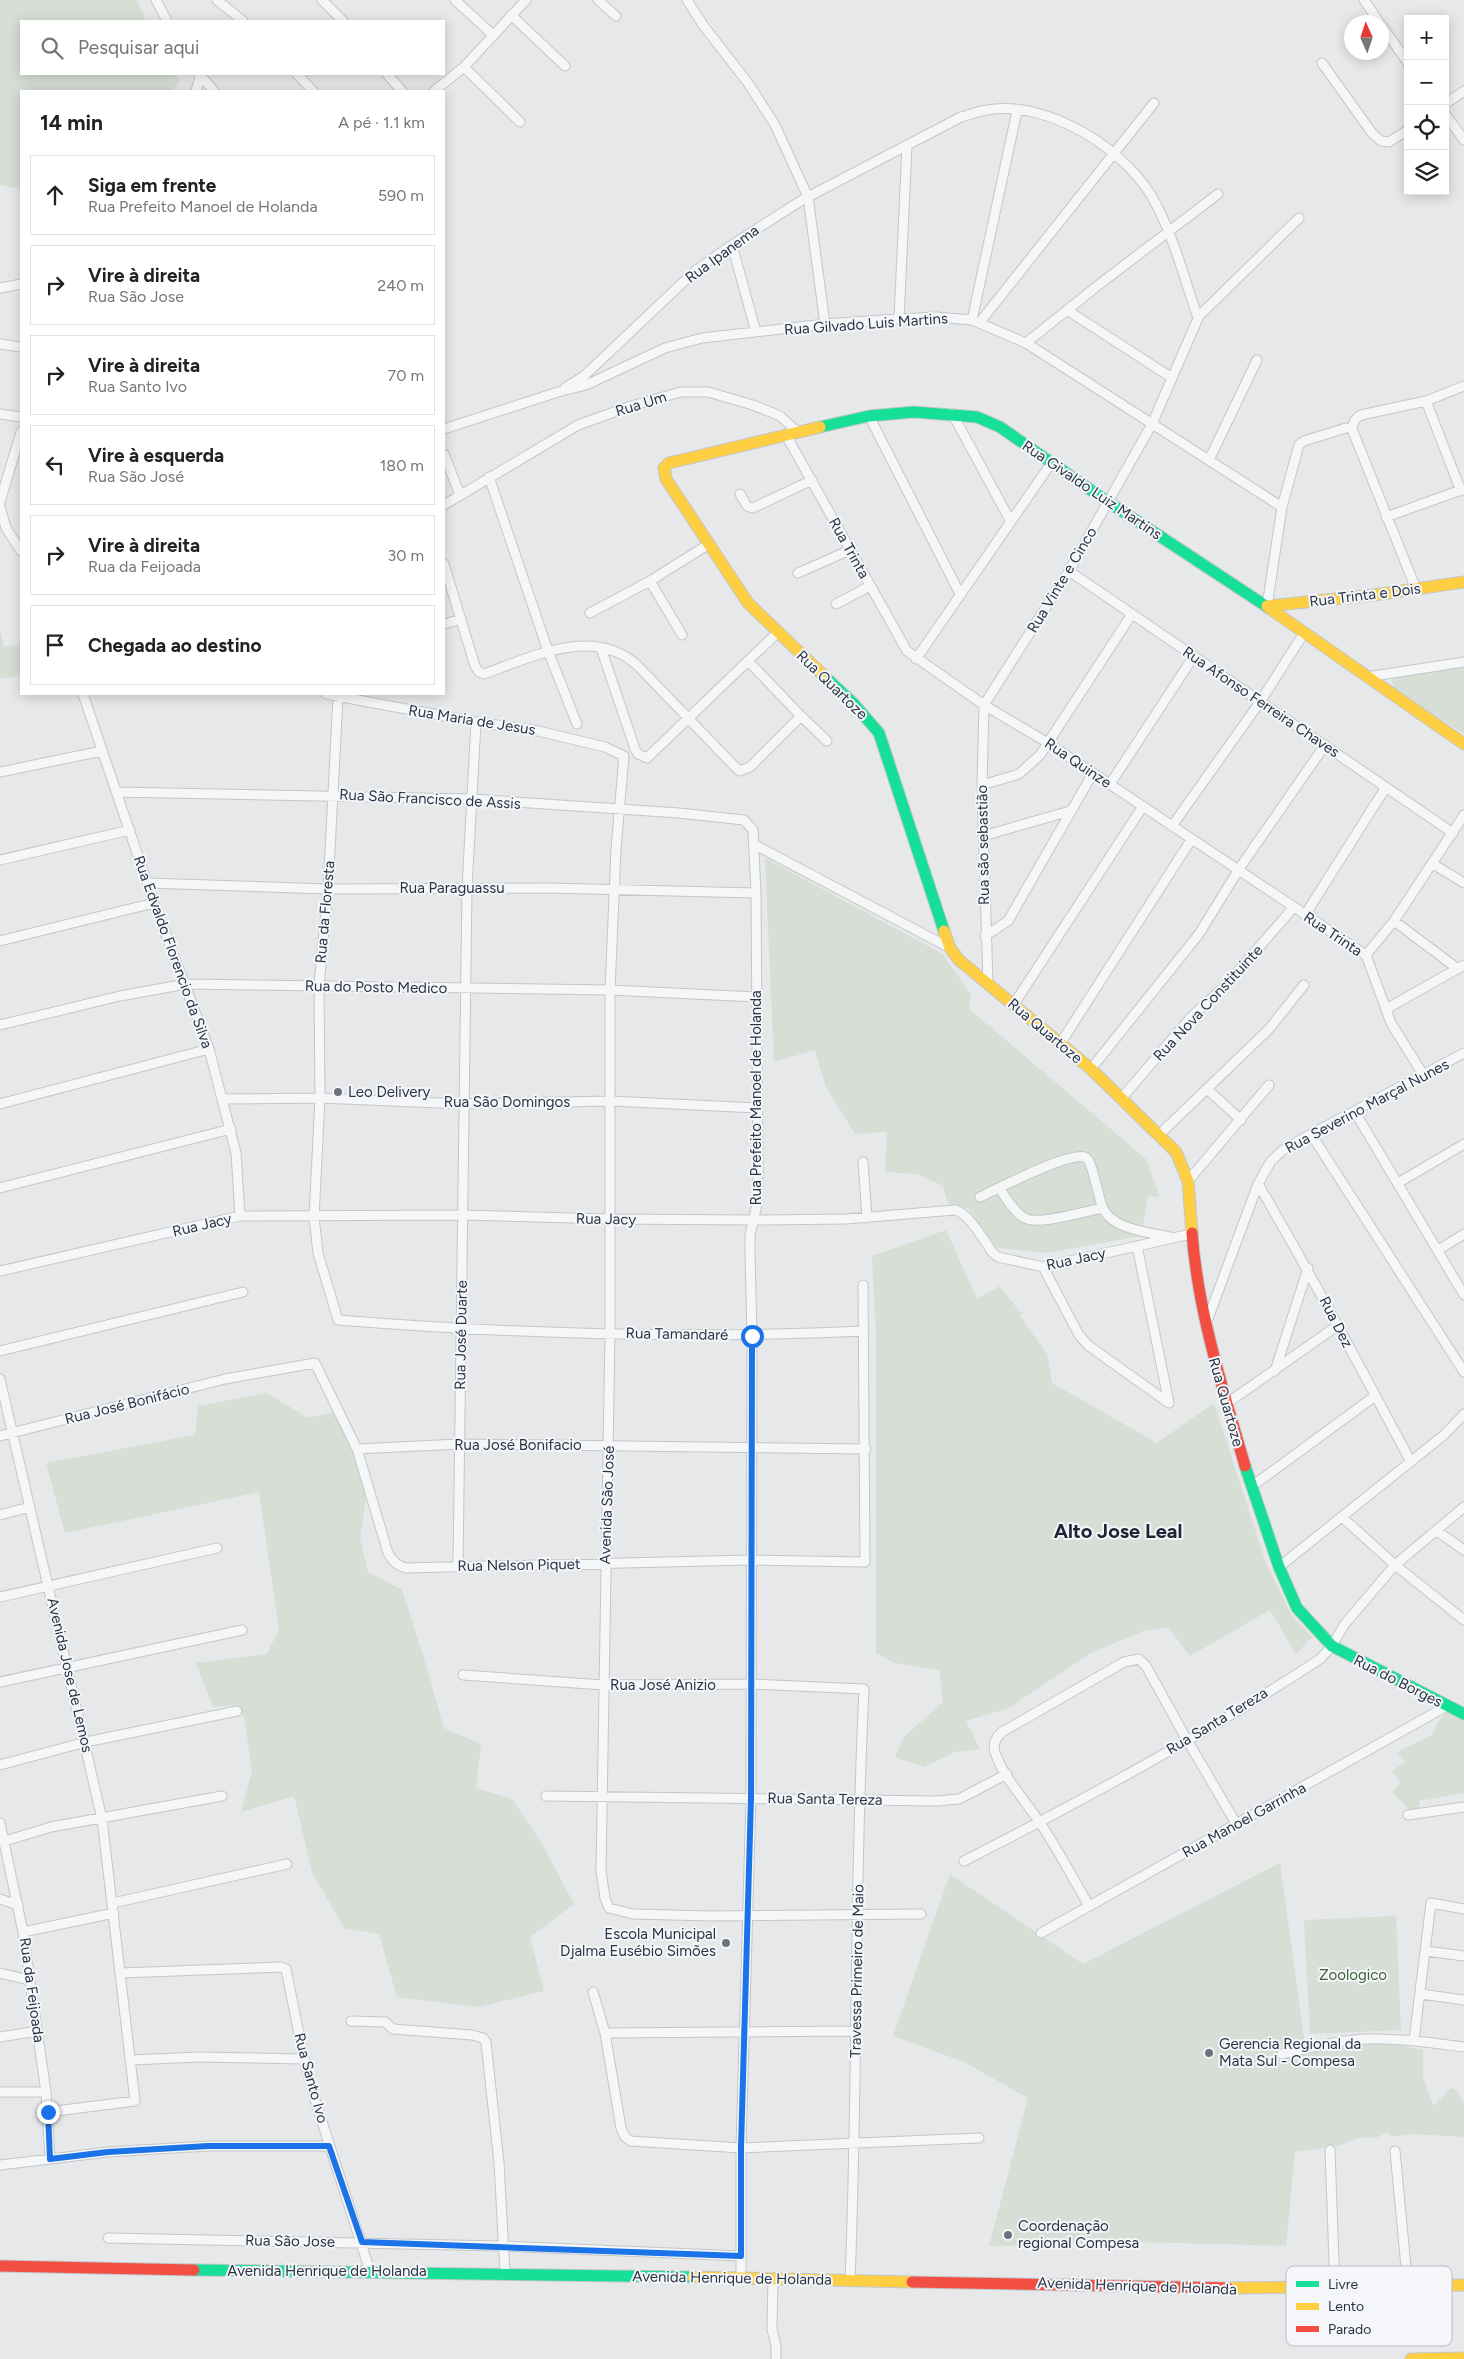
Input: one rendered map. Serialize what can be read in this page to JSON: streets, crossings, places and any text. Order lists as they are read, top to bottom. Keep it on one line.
{"streets":{"street":["Rua Ipanema","Rua Gilvado Luis Martins","Rua Um","Rua Givaldo Luiz Martins","Rua Trinta","Rua Vinte e Cinco","Rua Trinta e Dois","Rua Quartoze","Rua Afonso Ferreira Chaves","Rua Maria de Jesus","Rua Quinze","Rua São Francisco de Assis","Rua são sebastião","Rua Paraguassu","Rua da Floresta","Rua Edvaldo Florencio da Silva","Rua do Posto Medico","Rua Nova Constituinte","Rua Prefeito Manoel de Holanda","Rua São Domingos","Rua Severino Marçal Nunes","Rua Jacy","Rua Dez","Rua Tamandaré","Rua José Duarte","Rua José Bonifácio","Rua José Bonifacio","Avenida São José","Rua Nelson Piquet","Avenida Jose de Lemos","Rua do Borges","Rua José Anizio","Rua Santa Tereza","Rua Manoel Garrinha","Travessa Primeiro de Maio","Rua da Feijoada","Rua Santo Ivo","Rua São Jose","Avenida Henrique de Holanda"]},"crossings":[["Rua Ipanema","Rua Gilvado Luis Martins"],["Rua Ipanema","Rua Vinte e Cinco"],["Rua Gilvado Luis Martins","Rua Vinte e Cinco"],["Rua Um","Rua Givaldo Luiz Martins"],["Rua Um","Rua Trinta"],["Rua Givaldo Luiz Martins","Rua Trinta"],["Rua Givaldo Luiz Martins","Rua Vinte e Cinco"],["Rua Givaldo Luiz Martins","Rua Trinta e Dois"],["Rua Givaldo Luiz Martins","Rua Quartoze"],["Rua Trinta","Rua Quinze"],["Rua Trinta","Rua Nova Constituinte"],["Rua Trinta","Rua Severino Marçal Nunes"],["Rua Vinte e Cinco","Rua Afonso Ferreira Chaves"],["Rua Vinte e Cinco","Rua Quinze"],["Rua Vinte e Cinco","Rua são sebastião"],["Rua Quartoze","Rua são sebastião"],["Rua Quartoze","Rua Nova Constituinte"],["Rua Quartoze","Rua Severino Marçal Nunes"],["Rua Quartoze","Rua Jacy"],["Rua Quartoze","Rua do Borges"],["Rua Quartoze","Rua Santa Tereza"],["Rua Maria de Jesus","Rua São Francisco de Assis"],["Rua Maria de Jesus","Rua da Floresta"],["Rua Quinze","Rua são sebastião"],["Rua São Francisco de Assis","Rua da Floresta"],["Rua São Francisco de Assis","Rua Edvaldo Florencio da Silva"],["Rua São Francisco de Assis","Rua Prefeito Manoel de Holanda"],["Rua Paraguassu","Rua da Floresta"],["Rua Paraguassu","Rua Edvaldo Florencio da Silva"],["Rua Paraguassu","Rua Prefeito Manoel de Holanda"],["Rua Paraguassu","Rua José Duarte"],["Rua da Floresta","Rua do Posto Medico"],["Rua da Floresta","Rua São Domingos"],["Rua da Floresta","Rua Jacy"],["Rua da Floresta","Rua Tamandaré"],["Rua Edvaldo Florencio da Silva","Rua do Posto Medico"],["Rua Edvaldo Florencio da Silva","Rua São Domingos"],["Rua Edvaldo Florencio da Silva","Rua Jacy"],["Rua do Posto Medico","Rua Prefeito Manoel de Holanda"],["Rua do Posto Medico","Rua José Duarte"],["Rua Prefeito Manoel de Holanda","Rua São Domingos"],["Rua Prefeito Manoel de Holanda","Rua Jacy"],["Rua Prefeito Manoel de Holanda","Rua Tamandaré"],["Rua Prefeito Manoel de Holanda","Rua José Bonifacio"],["Rua Prefeito Manoel de Holanda","Avenida São José"],["Rua Prefeito Manoel de Holanda","Rua Nelson Piquet"],["Rua Prefeito Manoel de Holanda","Rua José Anizio"],["Rua Prefeito Manoel de Holanda","Rua Santa Tereza"],["Rua Prefeito Manoel de Holanda","Rua São Jose"],["Rua Prefeito Manoel de Holanda","Avenida Henrique de Holanda"],["Rua São Domingos","Rua José Duarte"],["Rua São Domingos","Avenida São José"],["Rua Severino Marçal Nunes","Rua Dez"],["Rua Jacy","Rua José Duarte"],["Rua Jacy","Avenida São José"],["Rua Tamandaré","Rua José Duarte"],["Rua Tamandaré","Avenida São José"],["Rua José Duarte","Rua José Bonifacio"],["Rua José Duarte","Rua Nelson Piquet"],["Rua José Bonifácio","Rua José Bonifacio"],["Rua José Bonifácio","Rua Nelson Piquet"],["Rua José Bonifácio","Avenida Jose de Lemos"],["Rua José Bonifacio","Avenida São José"],["Rua José Bonifacio","Rua Nelson Piquet"],["Avenida São José","Rua Nelson Piquet"],["Avenida São José","Rua José Anizio"],["Avenida São José","Rua Santa Tereza"],["Avenida Jose de Lemos","Rua Santo Ivo"],["Rua do Borges","Rua Santa Tereza"],["Rua do Borges","Rua Manoel Garrinha"],["Rua José Anizio","Travessa Primeiro de Maio"],["Rua Santa Tereza","Travessa Primeiro de Maio"],["Rua Santo Ivo","Rua São Jose"],["Rua Santo Ivo","Avenida Henrique de Holanda"]],"districts":["Alto Jose Leal"],"parks":["Zoologico"],"places":["Leo Delivery","Escola Municipal Djalma Eusébio Simões","Gerencia Regional da Mata Sul - Compesa","Coordenação regional Compesa"],"legend":["Livre","Lento","Parado"],"north":"top","page":{"map_buttons":["+","−"],"search":"Pesquisar aqui","heading":["14 min","A pé · 1.1 km"],"list":[["Siga em frente","Rua Prefeito Manoel de Holanda","590 m"],["Vire à direita","Rua São Jose","240 m"],["Vire à direita","Rua Santo Ivo","70 m"],["Vire à esquerda","Rua São José","180 m"],["Vire à direita","Rua da Feijoada","30 m"],"Chegada ao destino"]}}
